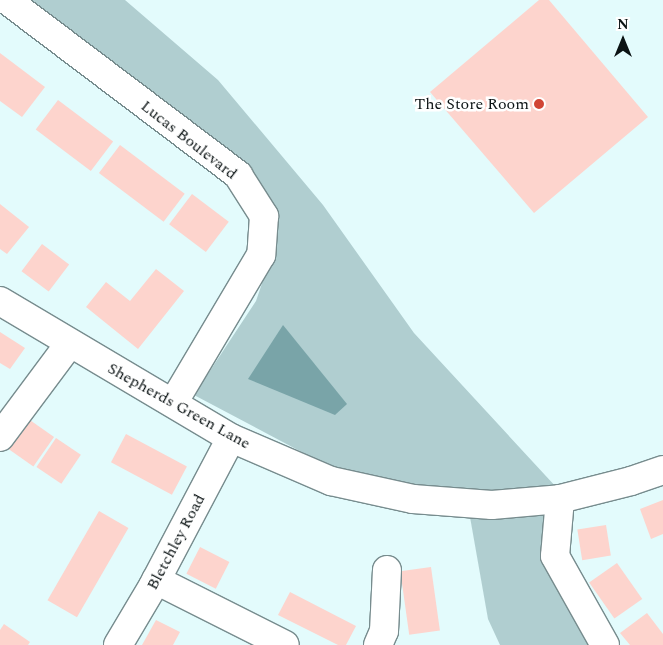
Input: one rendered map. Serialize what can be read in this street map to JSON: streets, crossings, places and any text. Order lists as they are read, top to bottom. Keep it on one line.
{"streets":{"street":["Lucas Boulevard","Shepherds Green Lane","Bletchley Road"]},"crossings":[["Lucas Boulevard","Shepherds Green Lane"],["Shepherds Green Lane","Bletchley Road"]],"places":["The Store Room"],"north":"top"}
